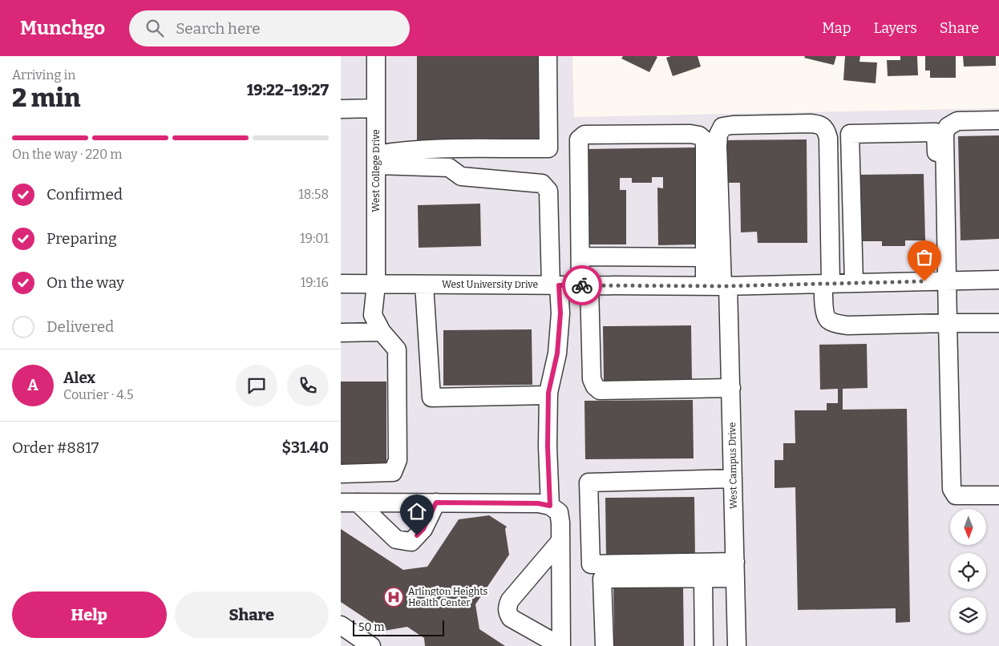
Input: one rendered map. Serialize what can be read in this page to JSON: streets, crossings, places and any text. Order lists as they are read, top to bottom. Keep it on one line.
{"streets":{"street":["West College Drive","West University Drive","West Campus Drive"]},"crossings":[["West College Drive","West University Drive"],["West University Drive","West Campus Drive"]],"places":{"hospital":["Arlington Heights Health Center"]},"scale_bar":"50 m","north":"bottom","page":{"header":"Munchgo","search":"Search here","nav":["Map","Layers","Share"],"heading":["2 min","Arriving in","19:22–19:27"],"panel":["Alex","Courier · 4.5","Order #8817","$31.40"],"bar":"On the way · 220 m","list":[["Confirmed","18:58"],["Preparing","19:01"],["On the way","19:16"],"Delivered"],"round":"A","buttons":["Help","Share"],"scale":"50 m"}}
